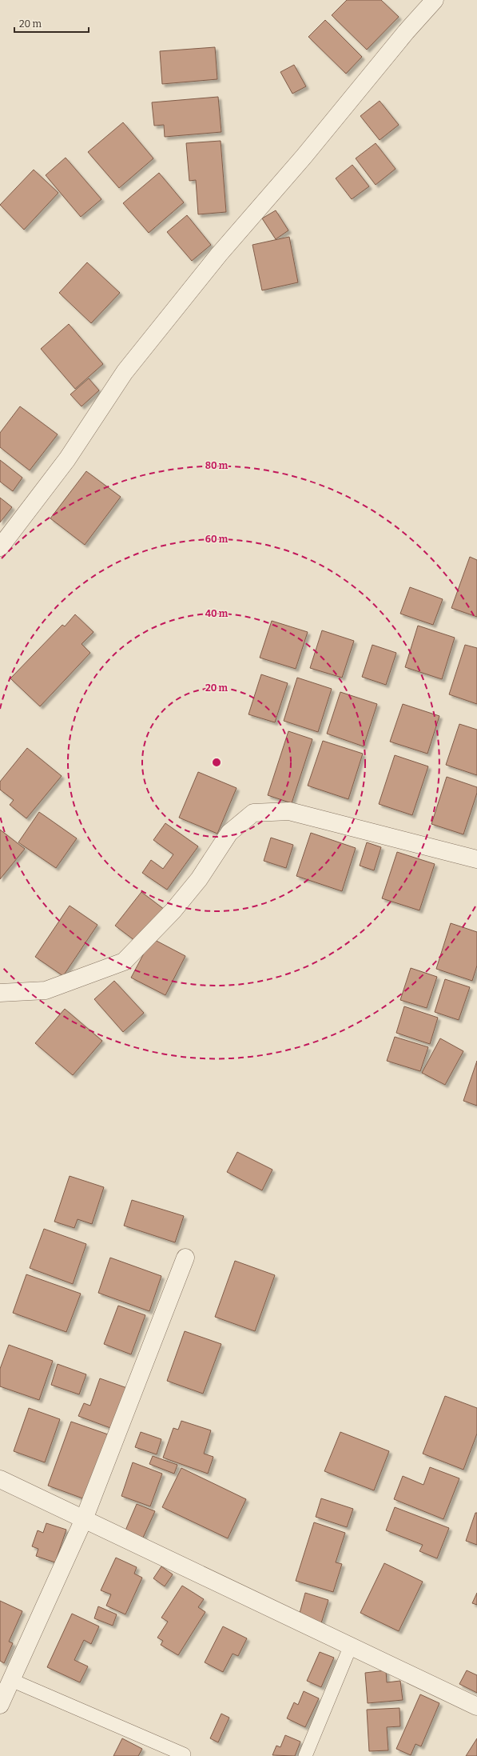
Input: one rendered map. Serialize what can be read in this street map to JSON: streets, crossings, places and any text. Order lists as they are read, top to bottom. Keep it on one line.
{"scale_bar":"20 m","rings":["80 m","60 m","40 m","20 m"]}
